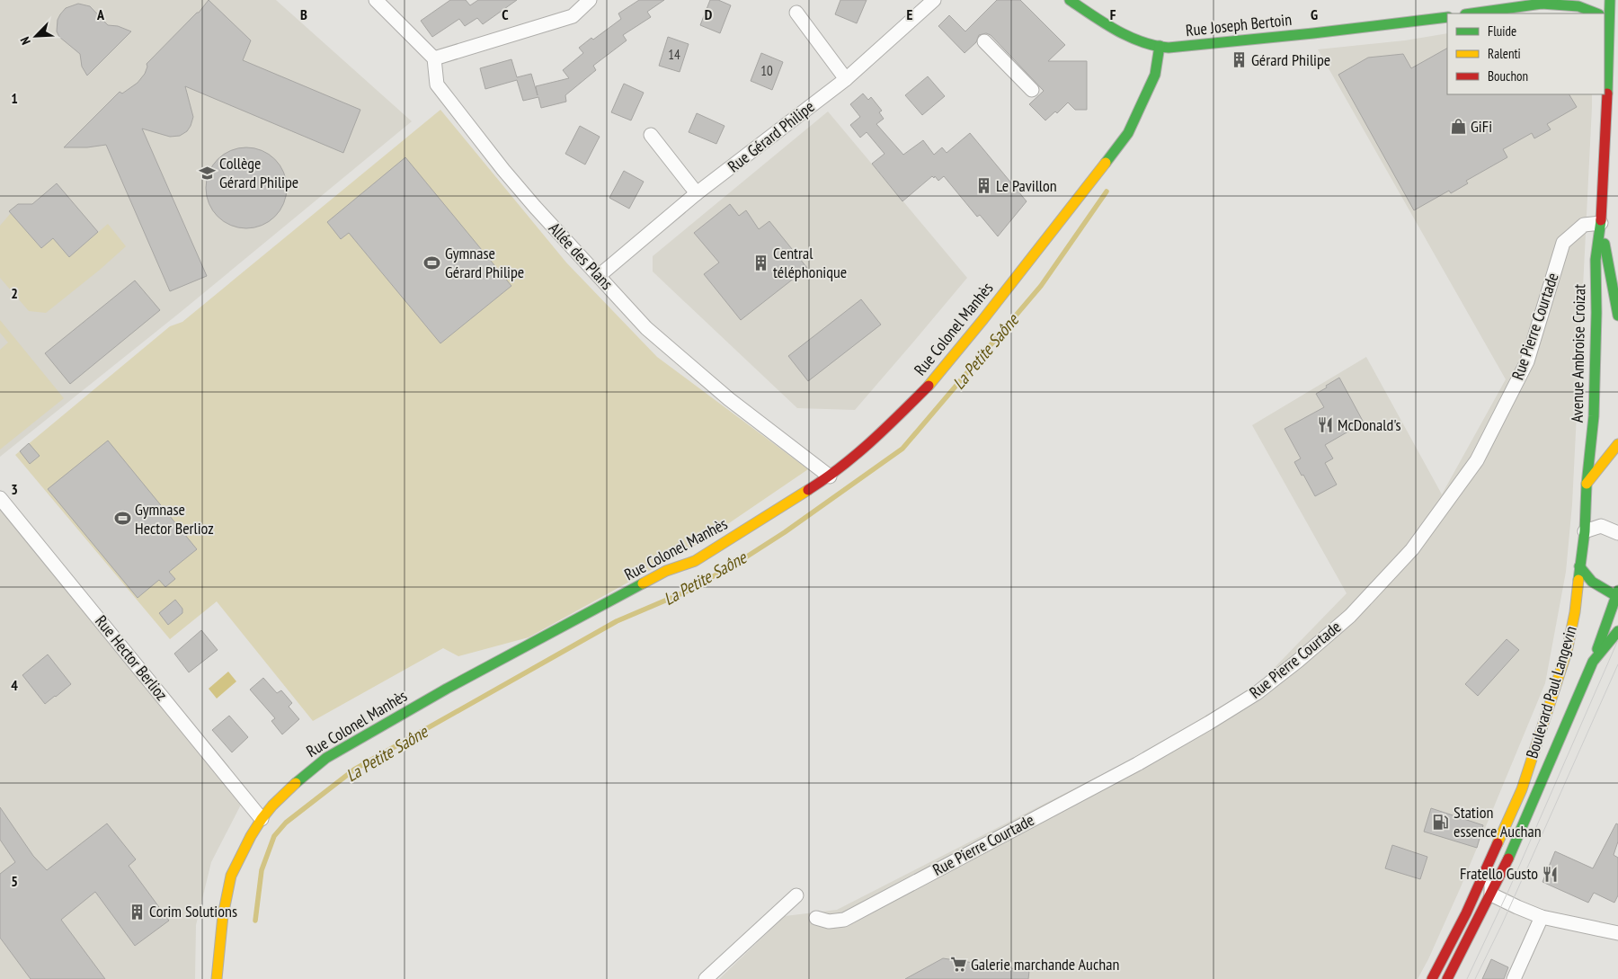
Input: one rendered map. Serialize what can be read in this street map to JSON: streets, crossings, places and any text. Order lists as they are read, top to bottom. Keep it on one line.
{"streets":{"street":["Rue Joseph Bertoin","Rue Gérard Philipe","Allée des Plans","Rue Pierre Courtade","Rue Colonel Manhès","Avenue Ambroise Croizat","Rue Hector Berlioz","Boulevard Paul Langevin"]},"crossings":[["Rue Joseph Bertoin","Rue Colonel Manhès"],["Rue Gérard Philipe","Allée des Plans"],["Allée des Plans","Rue Colonel Manhès"],["Rue Pierre Courtade","Avenue Ambroise Croizat"],["Rue Colonel Manhès","Rue Hector Berlioz"],["Avenue Ambroise Croizat","Boulevard Paul Langevin"]],"water":["La Petite Saône"],"places":{"building":["Gérard Philipe","Le Pavillon","Central téléphonique","Corim Solutions"],"shop":["GiFi"],"school or university":["Collège Gérard Philipe"],"sports":["Gymnase Gérard Philipe","Gymnase Hector Berlioz"],"restaurant":["McDonald's","Fratello Gusto"],"fuel station":["Station essence Auchan"],"supermarket":["Galerie marchande Auchan"]},"house_numbers":["14","10"],"legend":["Fluide","Ralenti","Bouchon"],"north":"bottom left","grid":{"columns":["A","B","C","D","E","F","G"],"rows":["1","2","3","4","5"]}}
